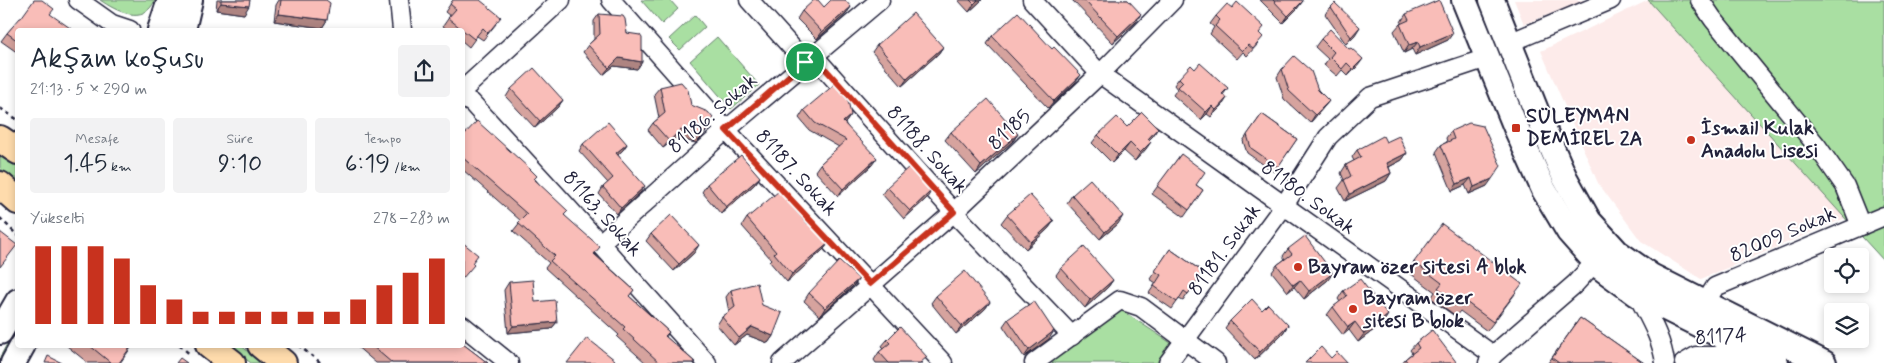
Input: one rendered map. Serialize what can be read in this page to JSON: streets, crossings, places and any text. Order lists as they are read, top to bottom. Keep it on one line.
{"streets":{"street":["81186. Sokak","81185","81188. Sokak","81187. Sokak","81180. Sokak","81163. Sokak","82009 Sokak","81181. Sokak","81174"]},"crossings":[["81186. Sokak","81188. Sokak"],["81186. Sokak","81187. Sokak"],["81186. Sokak","81163. Sokak"],["81185","81188. Sokak"],["81185","81187. Sokak"],["81185","81180. Sokak"],["81180. Sokak","81181. Sokak"]],"places":{"transit":["SÜLEYMAN DEMİREL 2A"],"other":["İsmail Kulak Anadolu Lisesi","Bayram özer sitesi A blok","Bayram özer sitesi B blok"]},"page":{"heading":["Akşam koşusu","21:13 · 5 × 290 m"],"stats":[["Mesafe","1.45 km"],["Süre","9:10"],["Tempo","6:19 /km"]],"chart":["Yükselti","278–283 m"]}}
